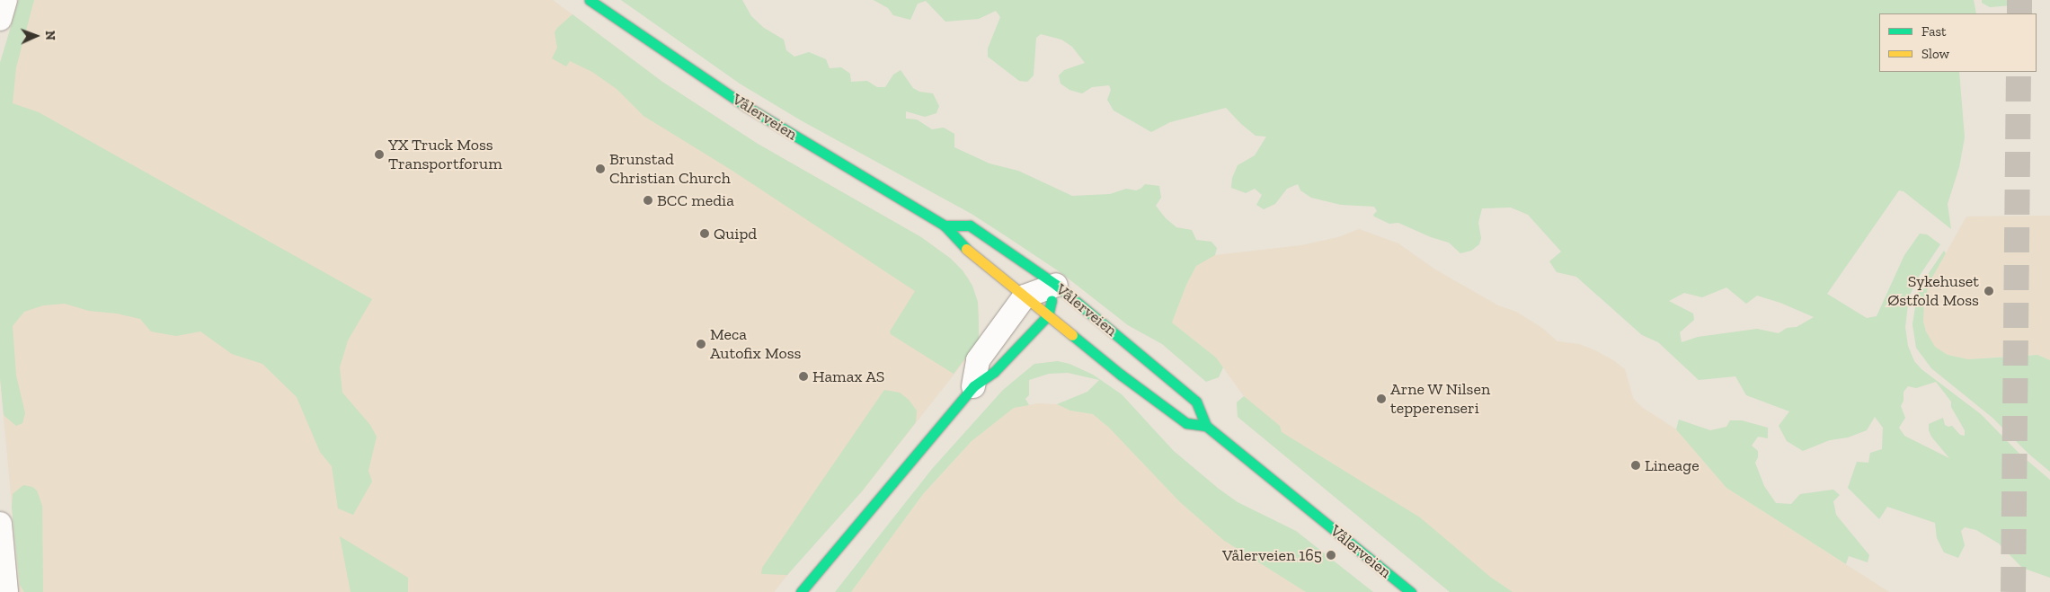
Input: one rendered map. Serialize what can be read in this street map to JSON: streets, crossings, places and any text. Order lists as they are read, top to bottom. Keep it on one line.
{"streets":{"street":["Vålerveien"]},"places":["YX Truck Moss Transportforum","Brunstad Christian Church","BCC media","Quipd","Sykehuset Østfold Moss","Meca Autofix Moss","Hamax AS","Arne W Nilsen tepperenseri","Lineage","Vålerveien 165"],"legend":["Fast","Slow"],"north":"right"}
